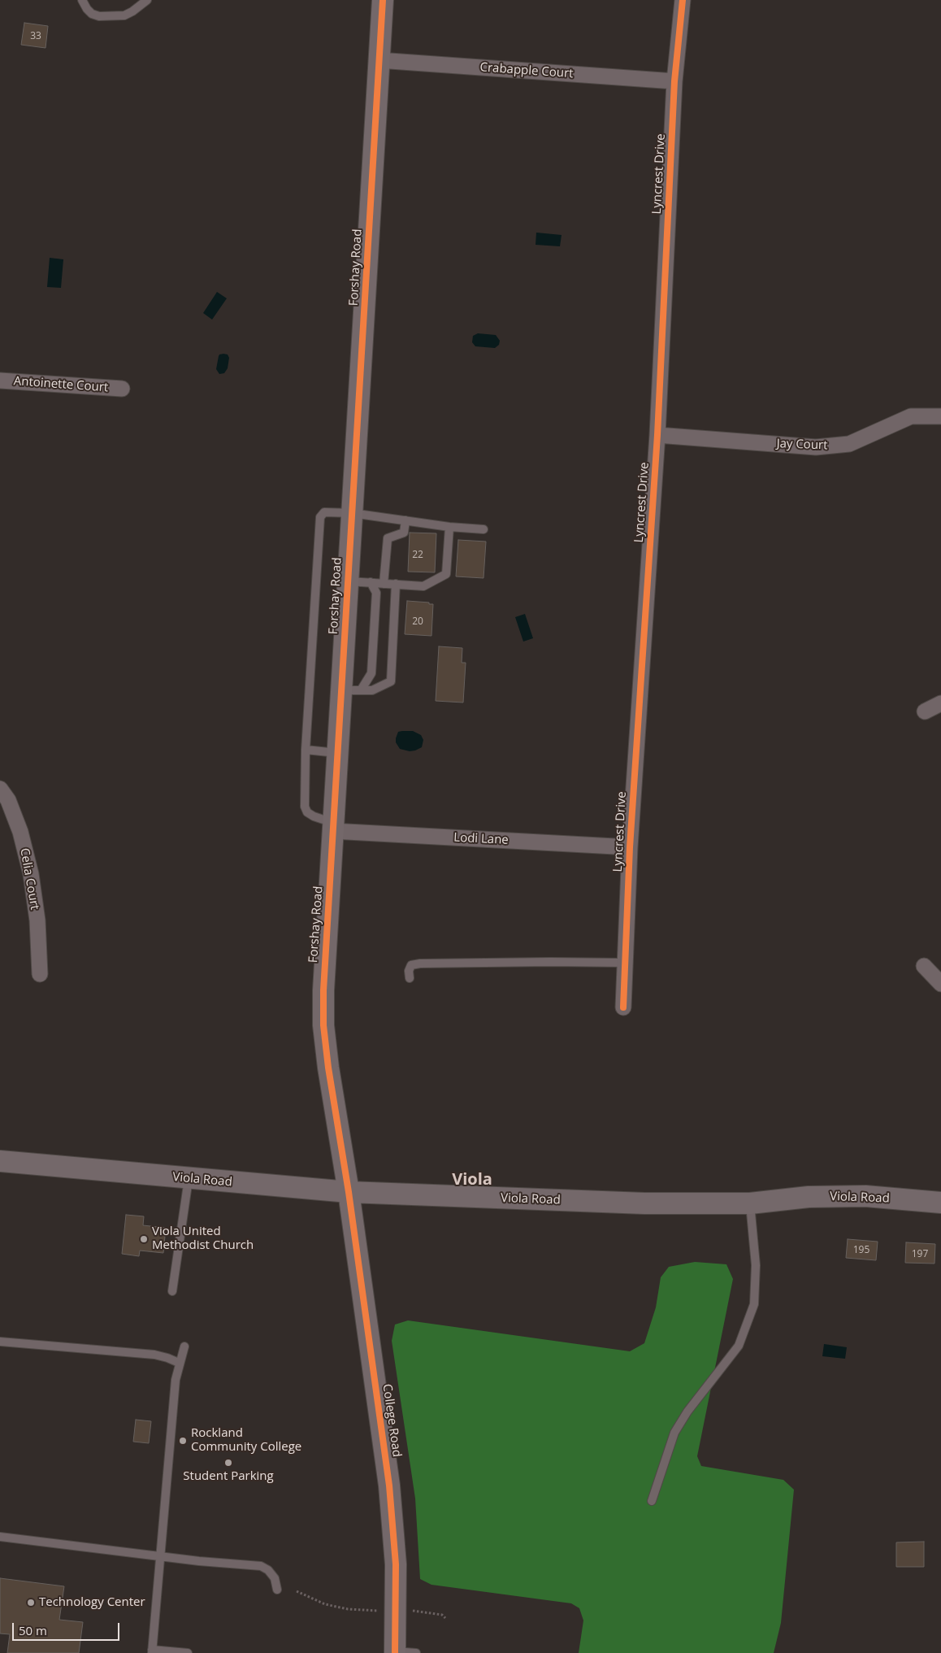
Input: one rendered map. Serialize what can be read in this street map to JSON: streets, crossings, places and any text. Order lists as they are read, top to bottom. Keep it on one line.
{"streets":{"street":["Crabapple Court","Lyncrest Drive","Forshay Road","Antoinette Court","Jay Court","Lodi Lane","Celia Court","Viola Road","College Road"]},"crossings":[["Crabapple Court","Lyncrest Drive"],["Crabapple Court","Forshay Road"],["Lyncrest Drive","Jay Court"],["Lyncrest Drive","Lodi Lane"],["Forshay Road","Lodi Lane"],["Forshay Road","Viola Road"],["Forshay Road","College Road"],["Viola Road","College Road"]],"districts":["Viola"],"places":["Viola United Methodist Church","Rockland Community College","Student Parking","Technology Center"],"house_numbers":["33","22","20","195","197"],"scale_bar":"50 m"}
